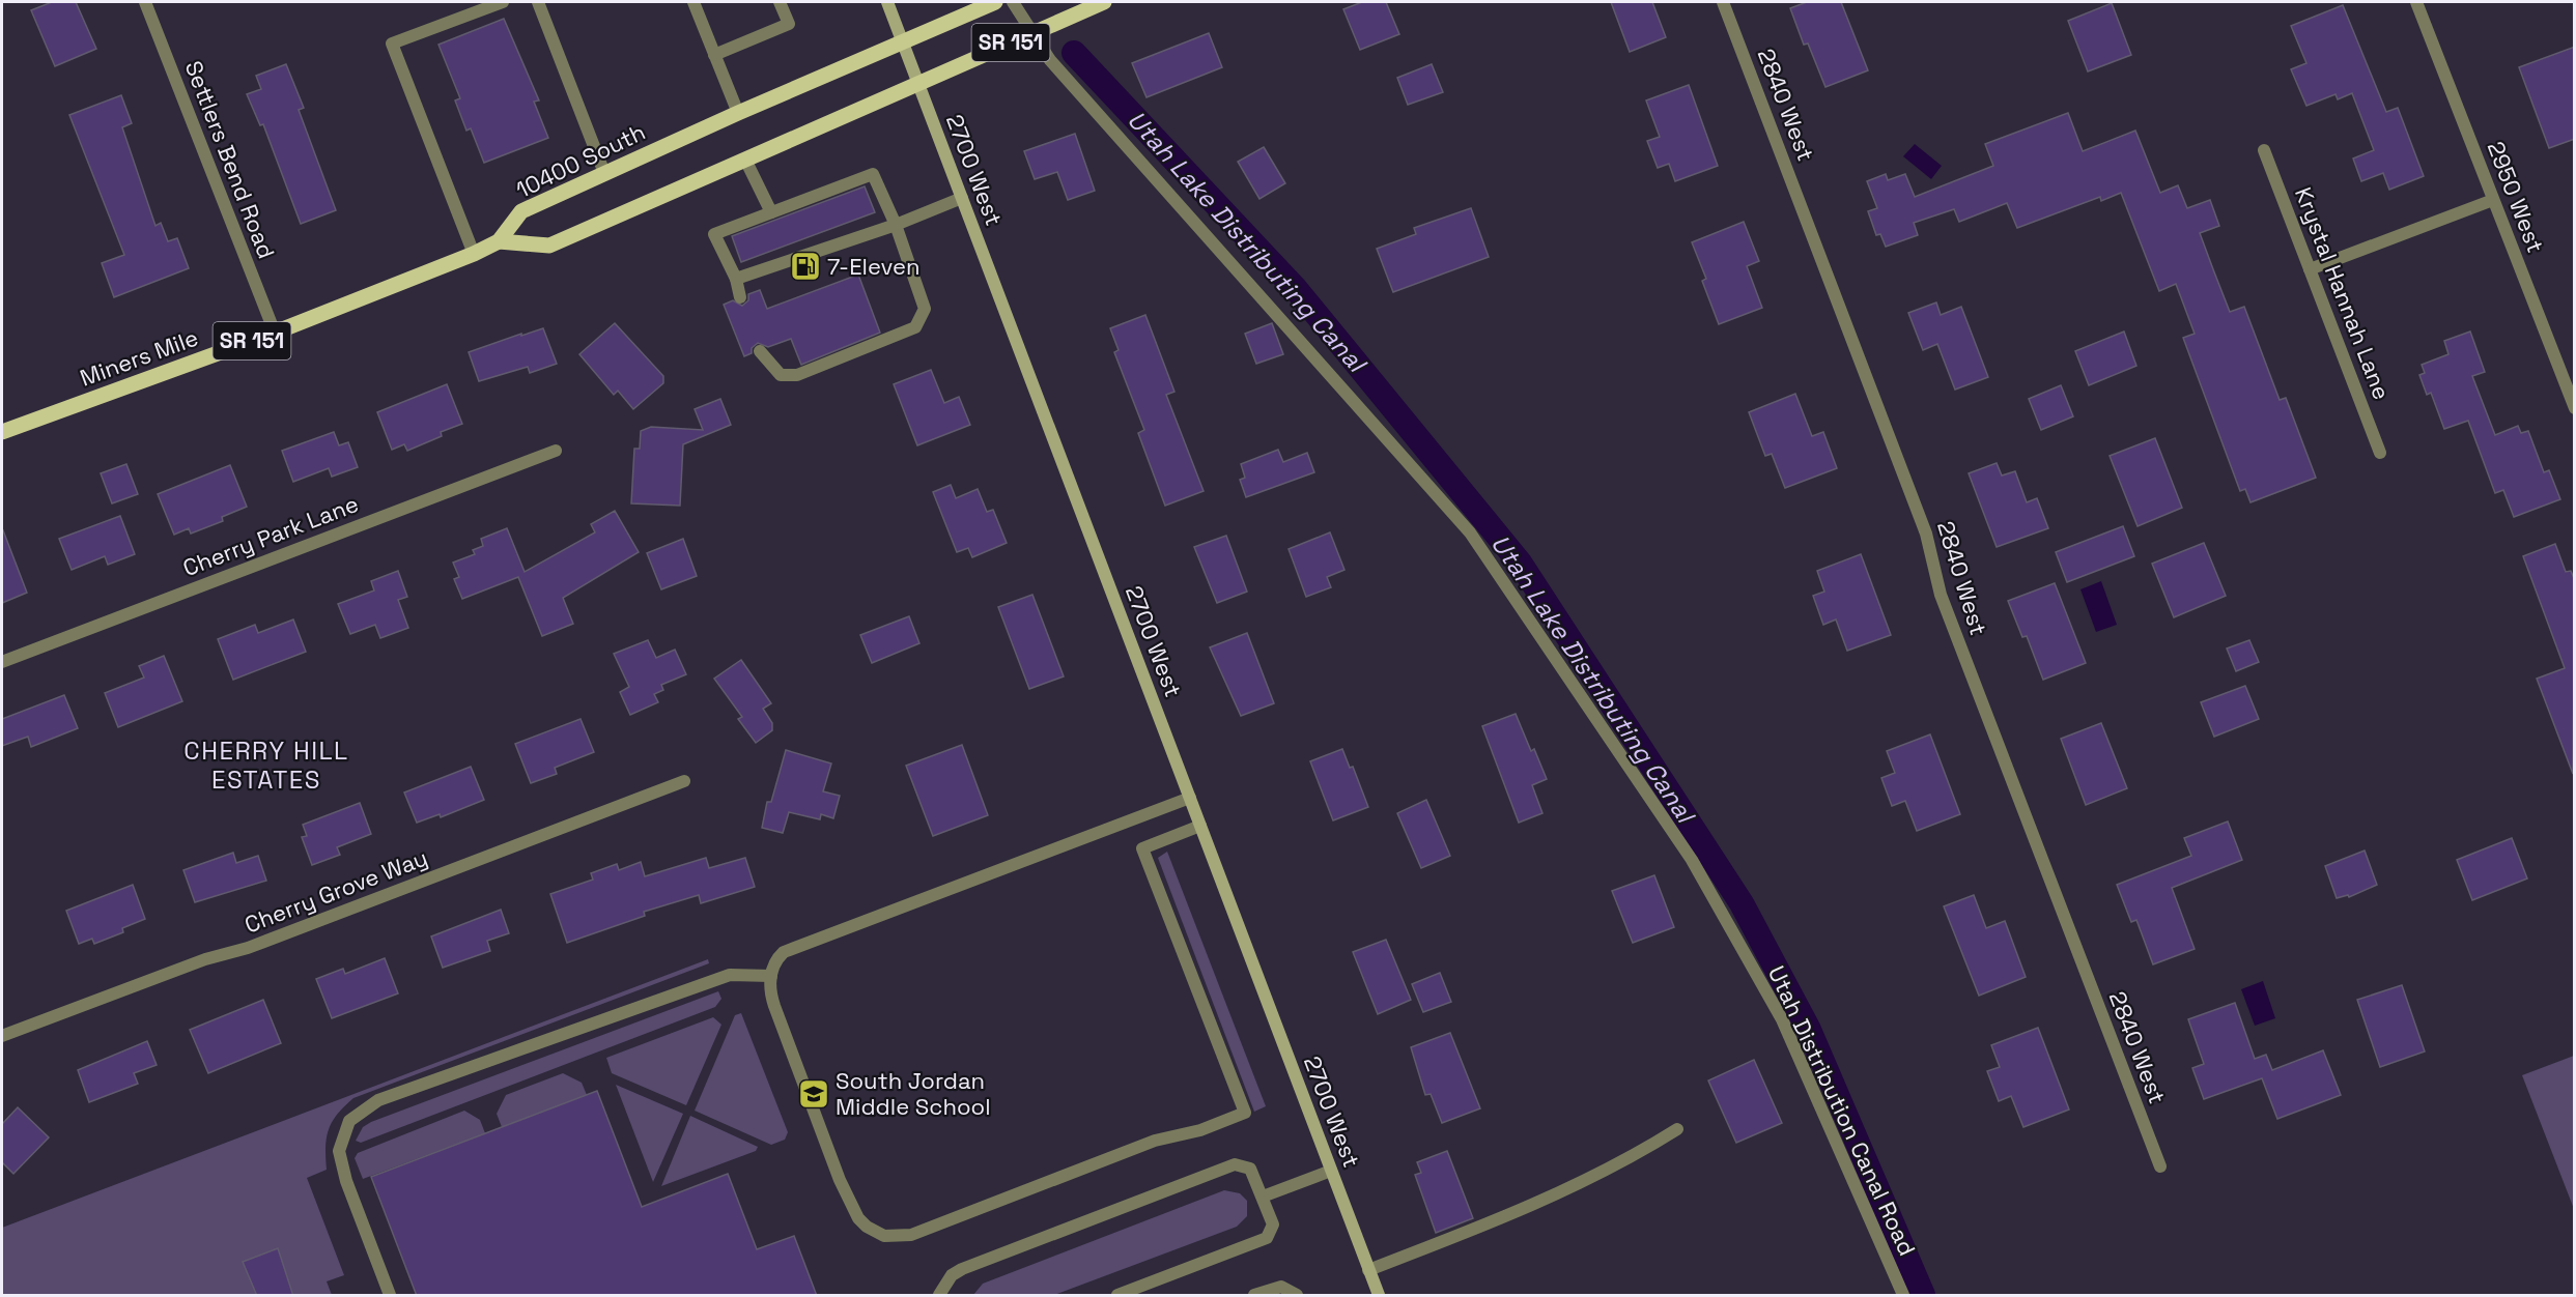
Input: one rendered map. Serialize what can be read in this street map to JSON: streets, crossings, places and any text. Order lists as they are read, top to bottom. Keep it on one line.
{"streets":{"main road":["SR 151","10400 South","2700 West","Miners Mile"],"street":["2840 West","Settlers Bend Road","2950 West","Krystal Hannah Lane","Cherry Park Lane","Cherry Grove Way","Utah Distribution Canal Road"]},"crossings":[["SR 151","10400 South"],["SR 151","2700 West"],["SR 151","Miners Mile"],["SR 151","Utah Distribution Canal Road"],["Settlers Bend Road","Miners Mile"],["10400 South","2700 West"],["10400 South","Miners Mile"]],"districts":["CHERRY HILL ESTATES"],"water":["Utah Lake Distributing Canal"],"places":{"fuel station":["7-Eleven"],"school or university":["South Jordan Middle School"]}}
